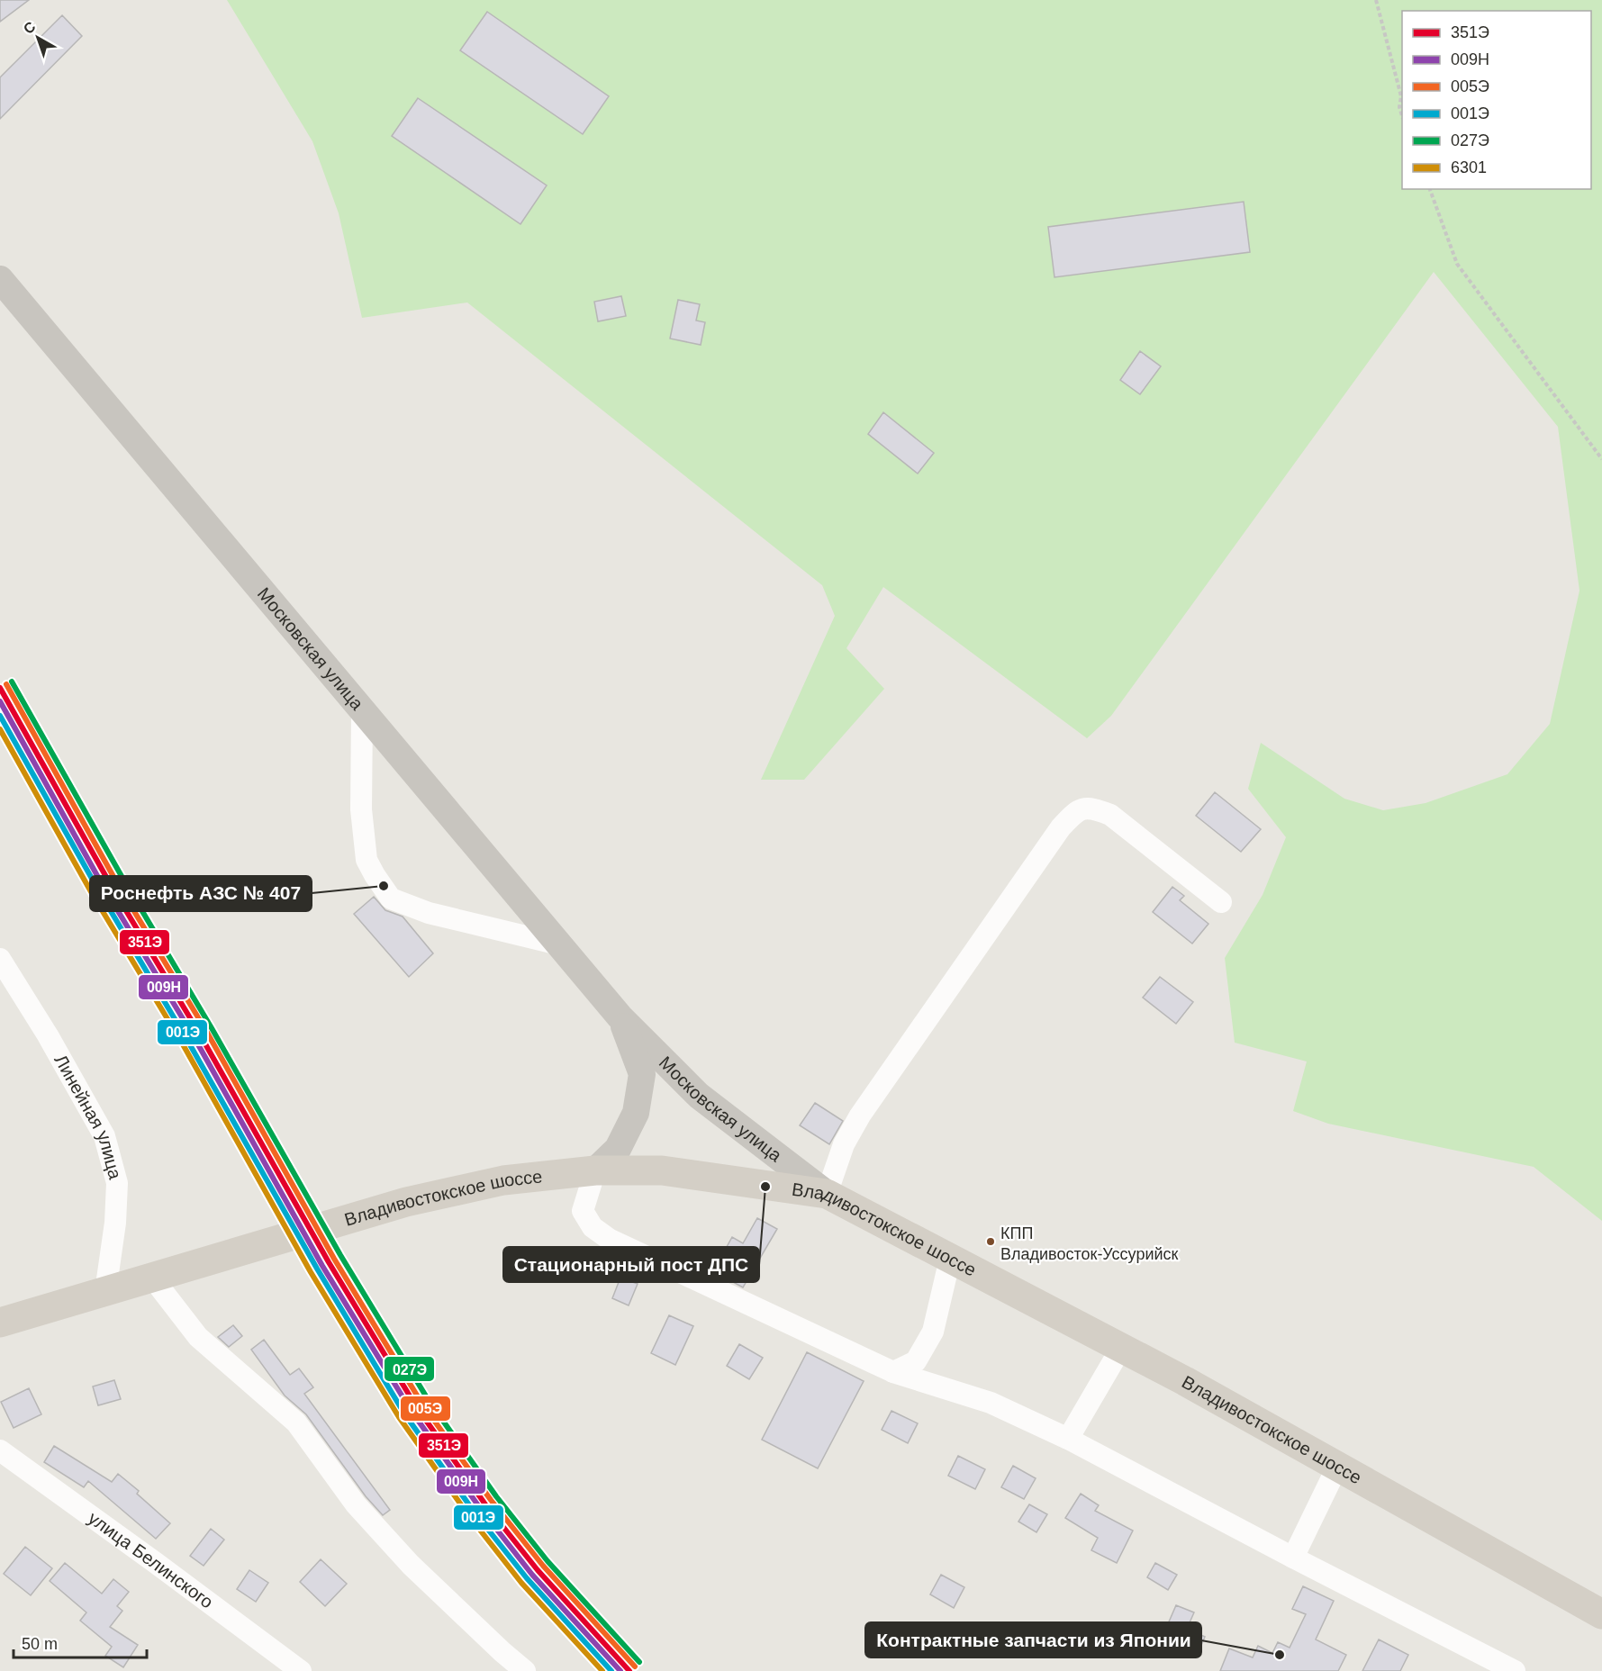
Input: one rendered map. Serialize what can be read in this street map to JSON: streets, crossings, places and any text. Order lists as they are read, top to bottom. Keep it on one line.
{"streets":{"highway":["Владивостокское шоссе"],"main road":["Московская улица"],"street":["Линейная улица","улица Белинского"]},"crossings":[["Московская улица","Владивостокское шоссе"],["Линейная улица","Владивостокское шоссе"]],"places":["Роснефть АЗС № 407","Стационарный пост ДПС","КПП Владивосток-Уссурийск","Контрактные запчасти из Японии"],"lines":["transit line 027Э","transit line 005Э","transit line 351Э","transit line 009Н","transit line 001Э","transit line 6301"],"legend":["351Э","009Н","005Э","001Э","027Э","6301"],"scale_bar":"50 m","north":"top left"}
